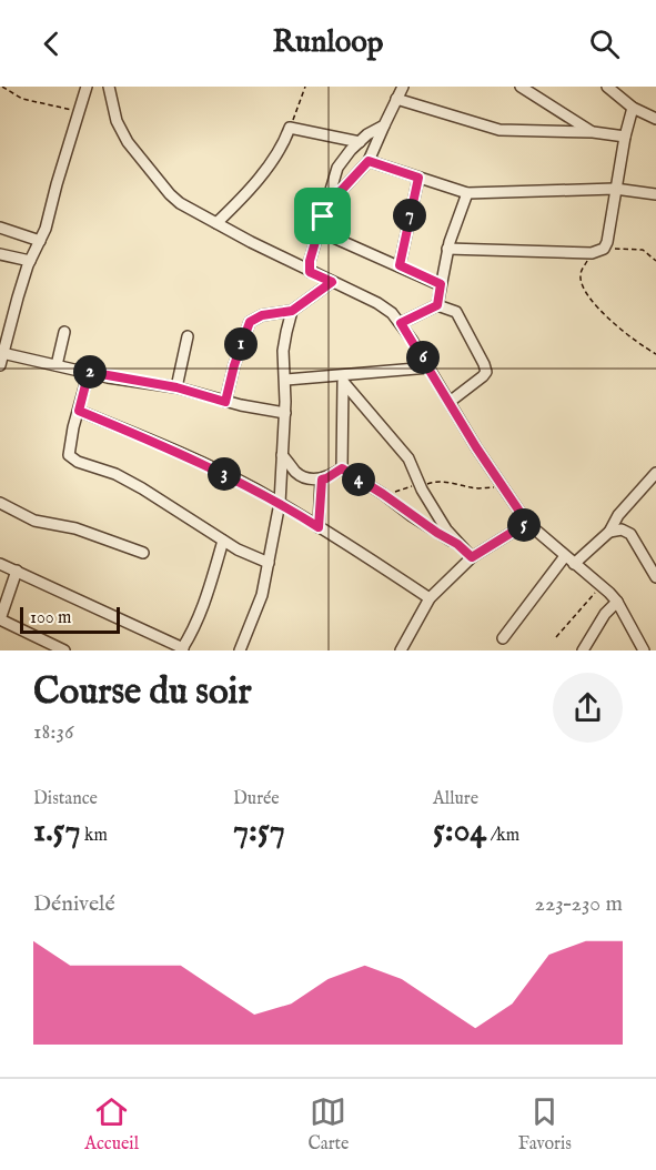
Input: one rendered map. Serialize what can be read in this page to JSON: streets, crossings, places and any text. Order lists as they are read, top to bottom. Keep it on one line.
{"scale_bar":"100 m","page":{"header":"Runloop","pins":["7","1","6","2","3","4","5"],"scale":"100 m","heading":["Course du soir","18:36"],"stats":[["Distance","1.57 km"],["Durée","7:57"],["Allure","5:04 /km"]],"chart":["Dénivelé","223–230 m"],"tabs":["Accueil","Carte","Favoris"]}}
